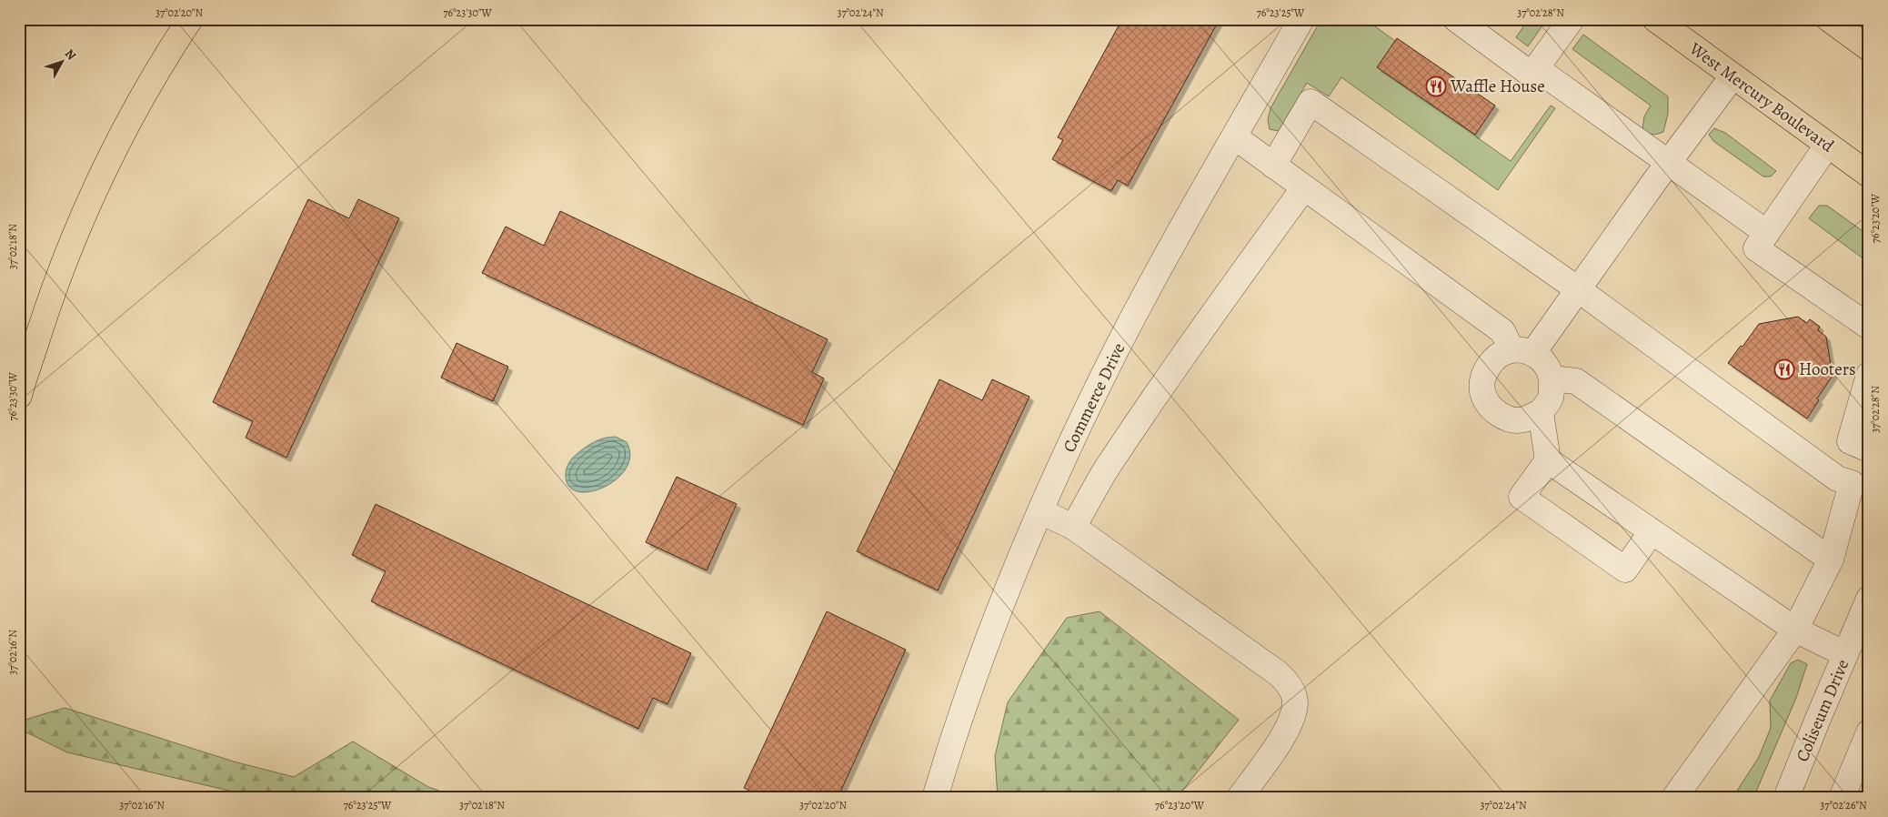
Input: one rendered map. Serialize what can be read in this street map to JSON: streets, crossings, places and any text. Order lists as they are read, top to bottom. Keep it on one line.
{"streets":{"main road":["West Mercury Boulevard"],"street":["Commerce Drive","Coliseum Drive"]},"places":{"restaurant":["Waffle House","Hooters"]},"north":"top right","coordinates":["37°02'20\"N","76°23'30\"W","37°02'24\"N","76°23'25\"W","37°02'28\"N","76°23'20\"W","37°02'18\"N","37°02'16\"N","37°02'26\"N"]}
